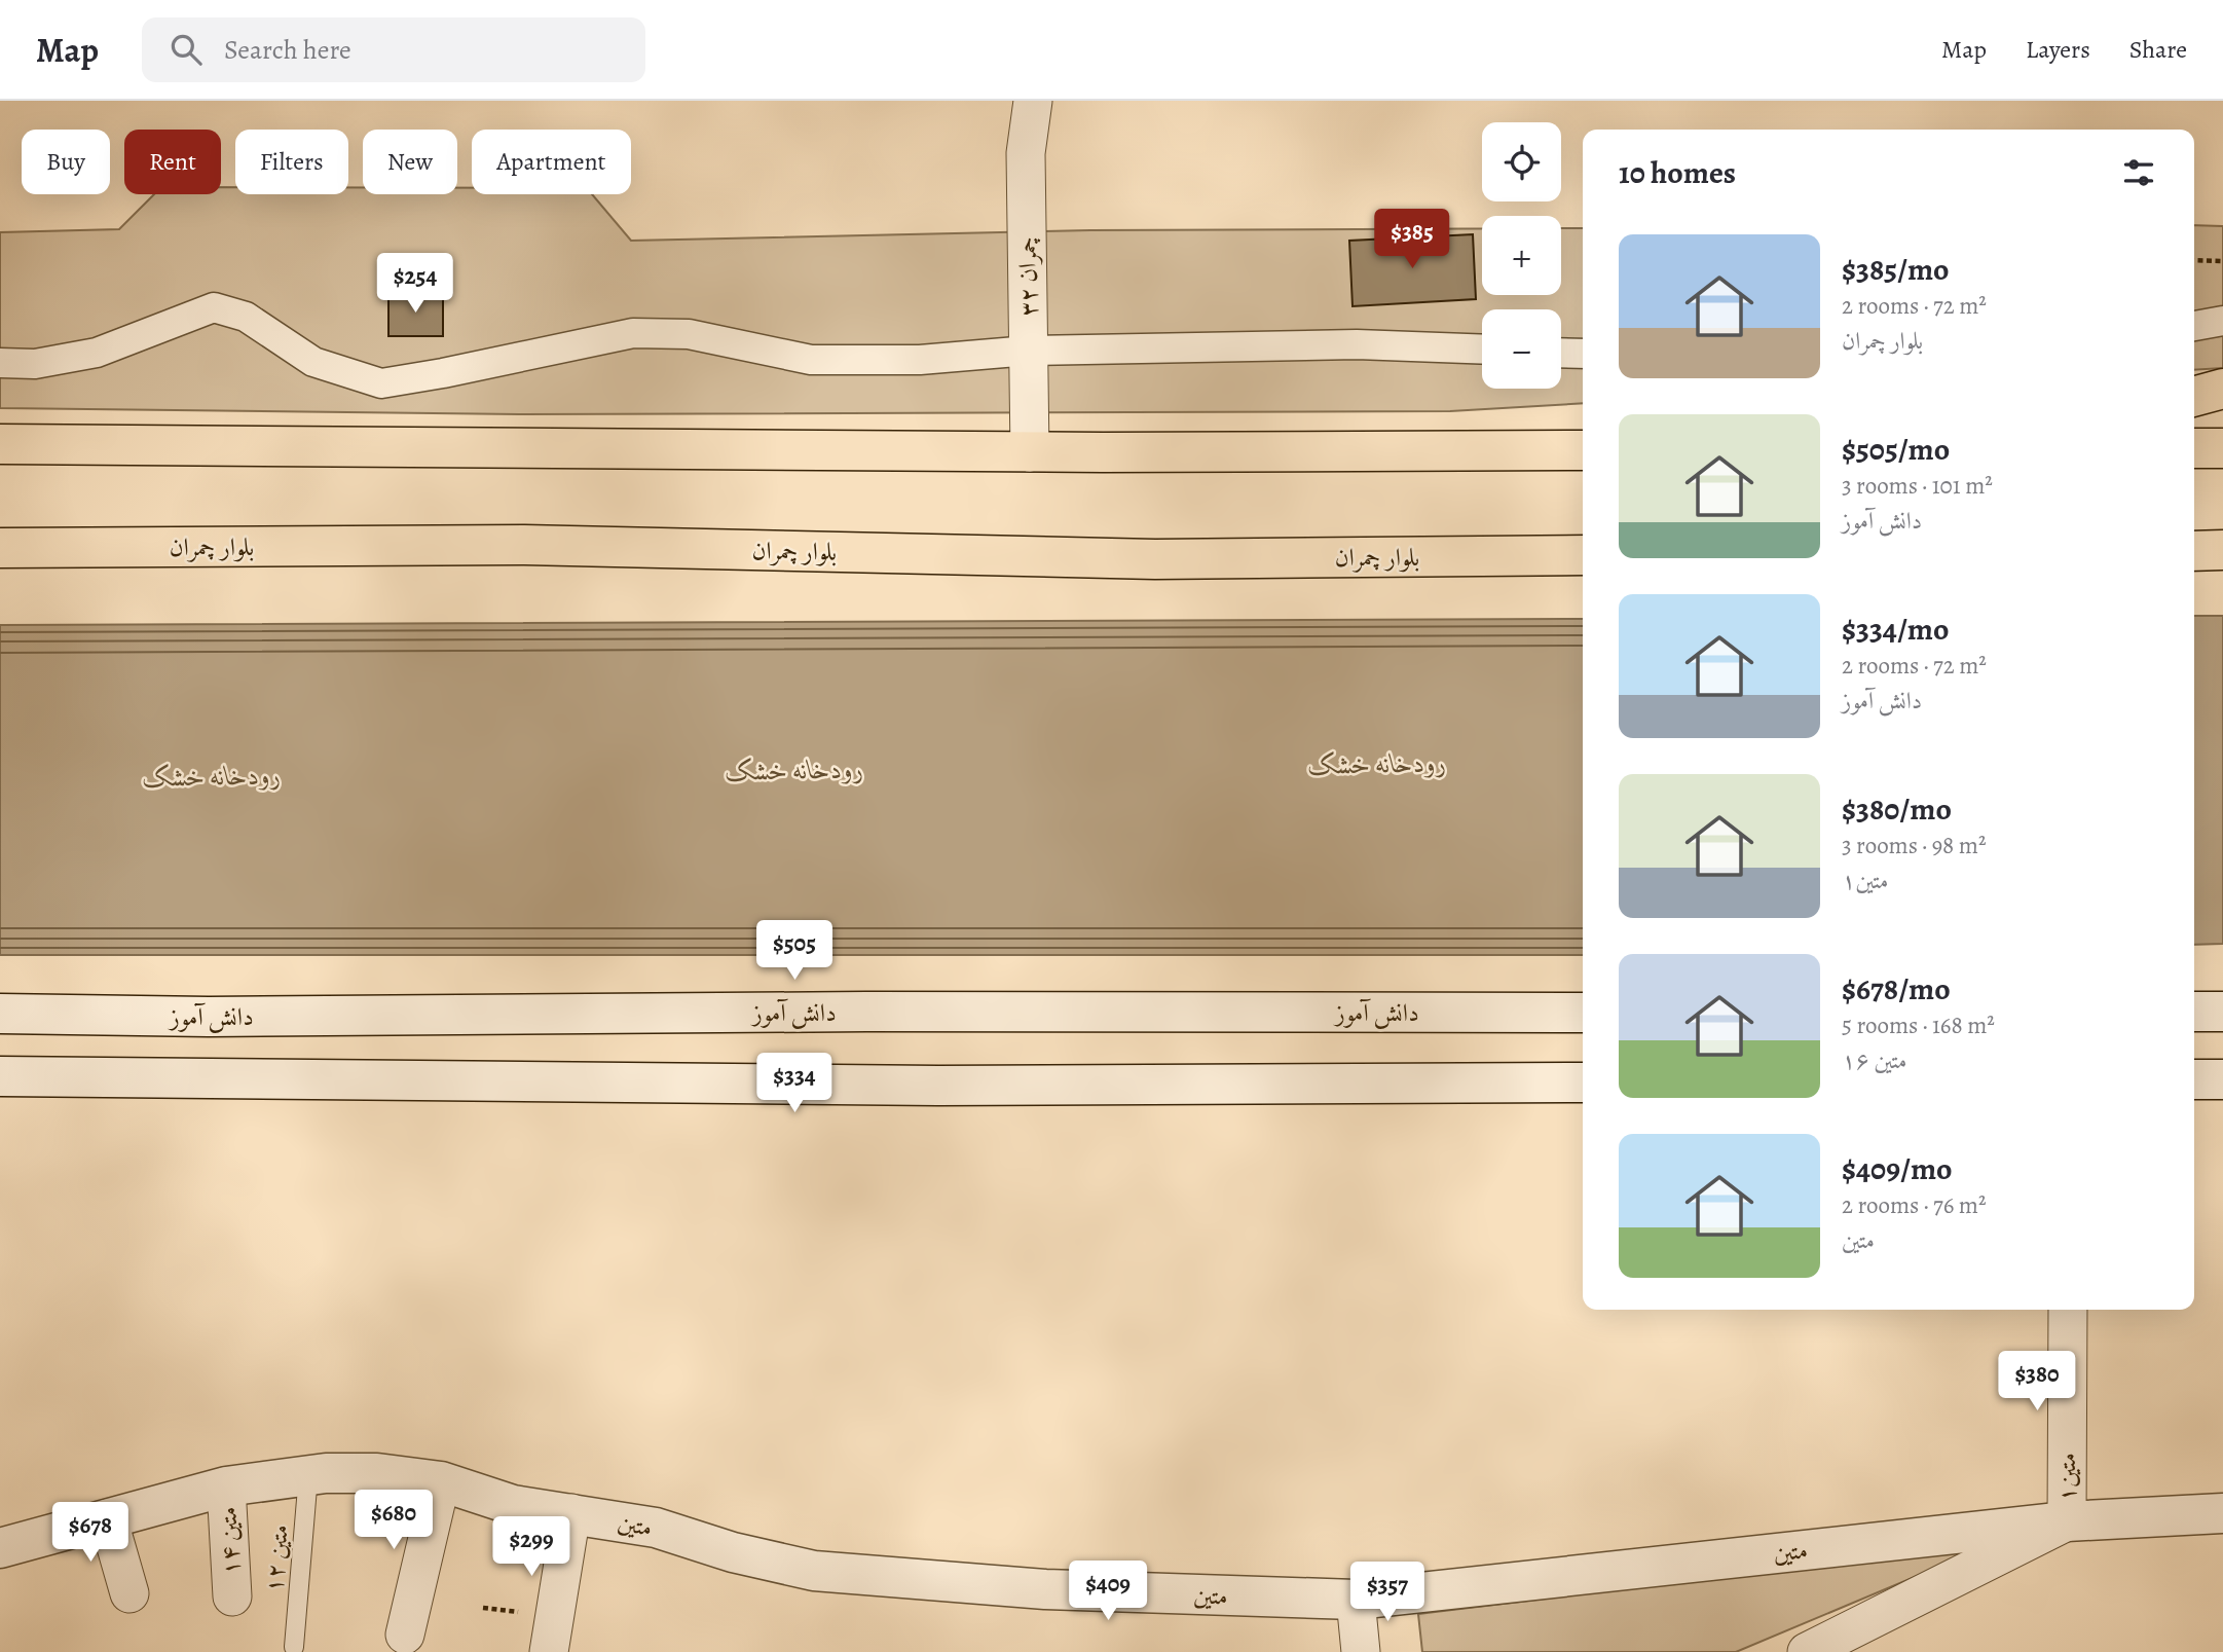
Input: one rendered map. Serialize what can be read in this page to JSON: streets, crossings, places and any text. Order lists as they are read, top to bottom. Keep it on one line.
{"streets":{"main road":["بلوار چمران","دانش آموز","متین"],"street":["۳۲ چمران","متین۱","۱۴ متین"],"lane":["۱۲ متین"]},"crossings":[["متین۱","متین"],["متین","۱۴ متین"],["متین","۱۲ متین"]],"water":["رودخانه خشک"],"page":{"header":"Map","search":"Search here","nav":["Map","Layers","Share"],"map_buttons":["+","−"],"chip":["Buy","Rent","Filters","New","Apartment"],"heading":"10 homes","price":["$385","$254","$505","$334","$380","$680","$678","$299","$409","$357"],"list":[{"name":"$385/mo","note":"2 rooms · 72 m² · بلوار چمران"},{"name":"$505/mo","note":"3 rooms · 101 m² · دانش آموز"},{"name":"$334/mo","note":"2 rooms · 72 m² · دانش آموز"},{"name":"$380/mo","note":"3 rooms · 98 m² · متین۱"},{"name":"$678/mo","note":"5 rooms · 168 m² · ۱۶ متین"},{"name":"$409/mo","note":"2 rooms · 76 m² · متین"}]}}
